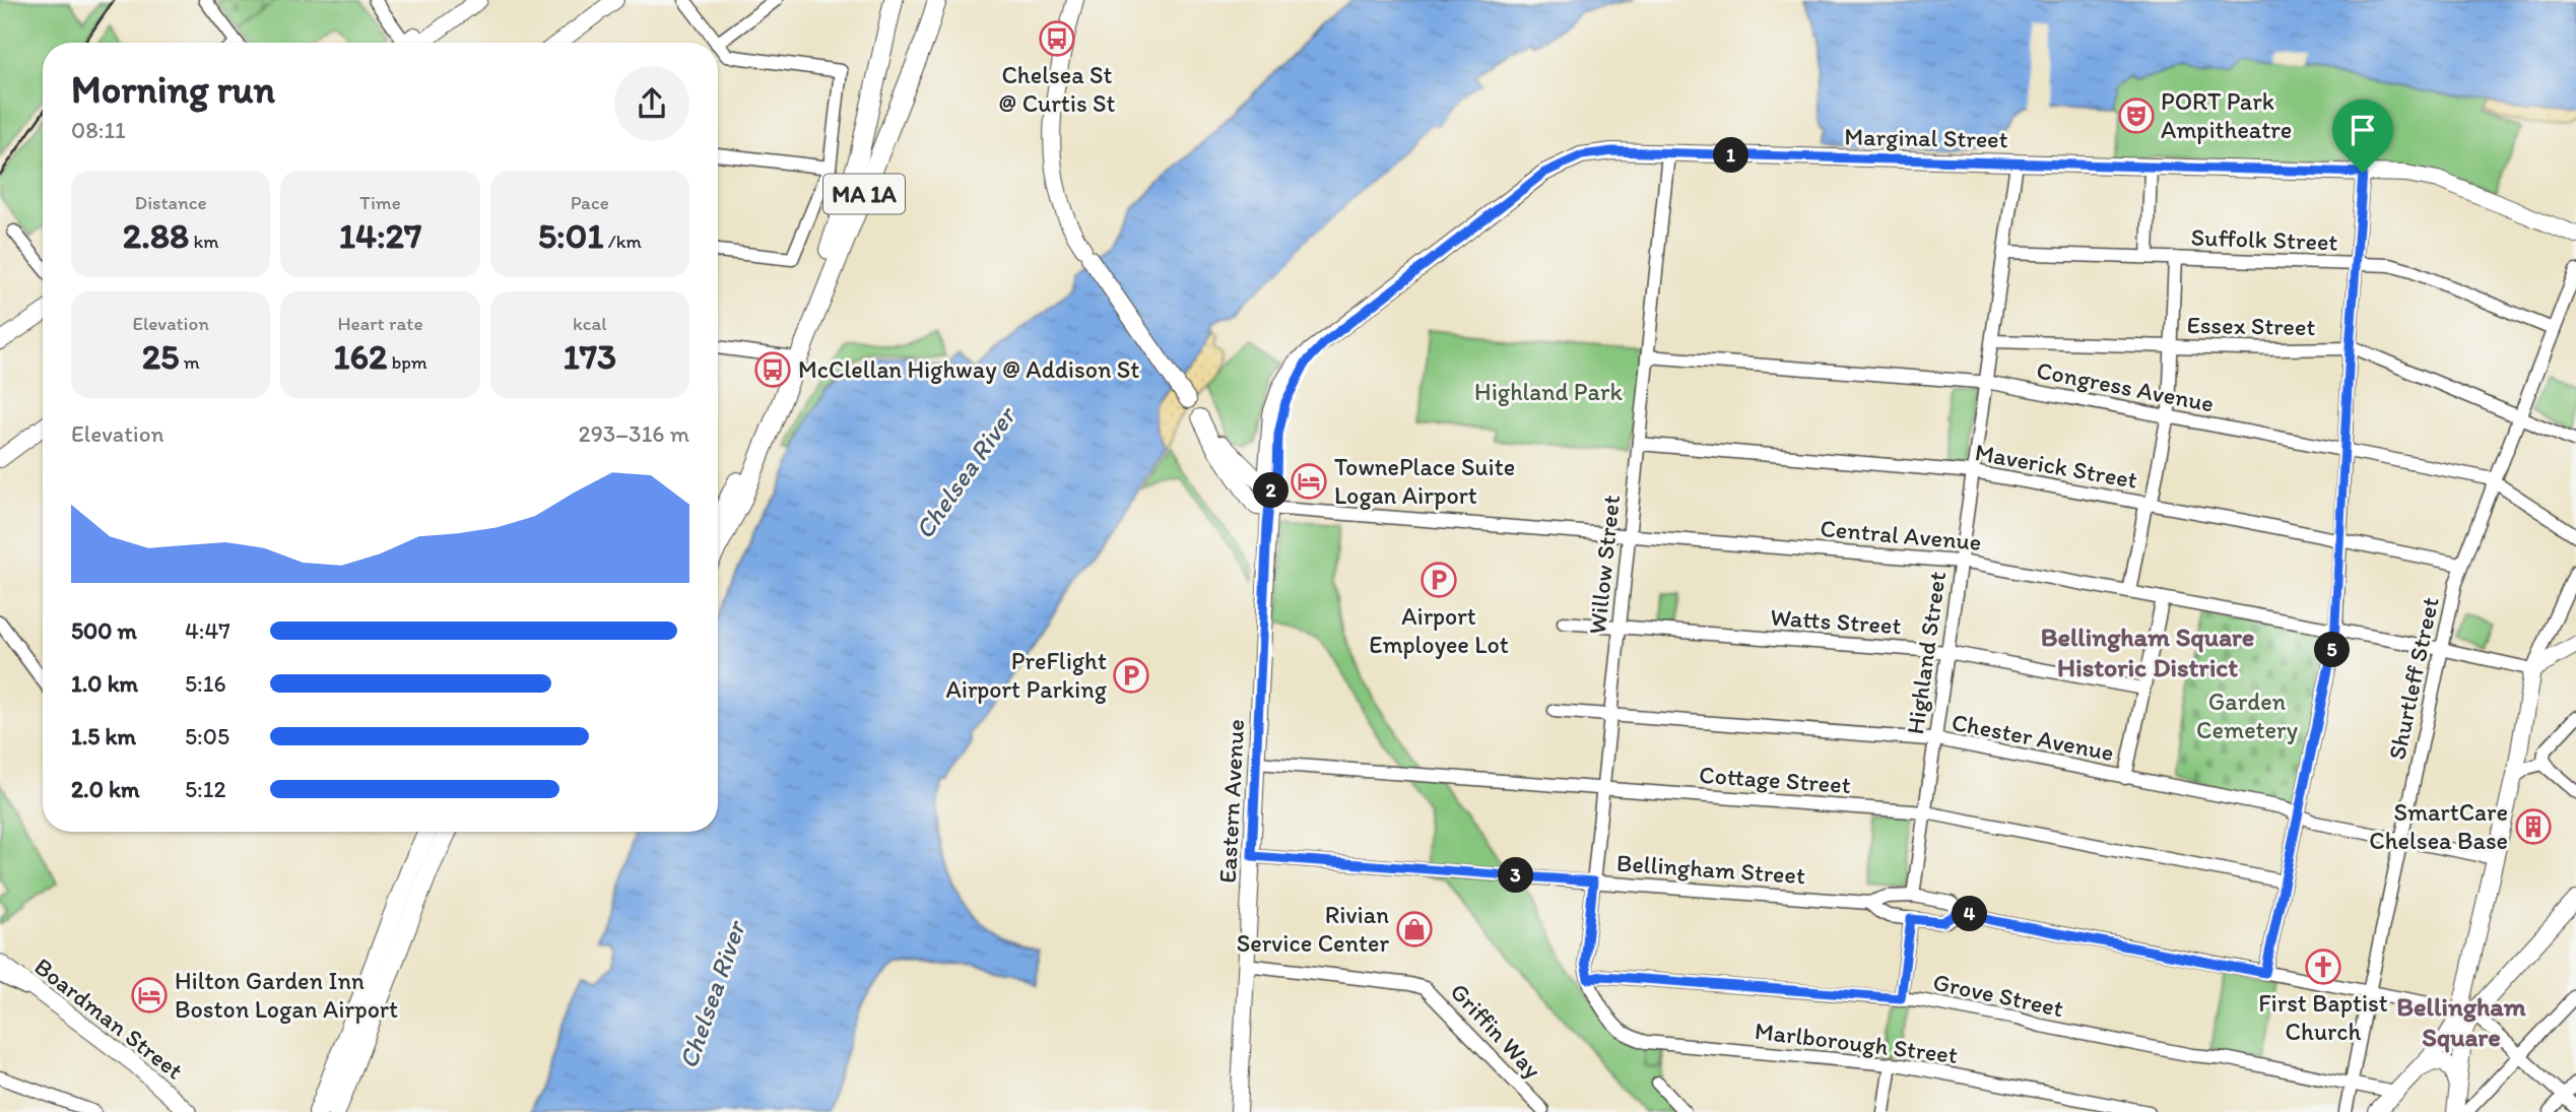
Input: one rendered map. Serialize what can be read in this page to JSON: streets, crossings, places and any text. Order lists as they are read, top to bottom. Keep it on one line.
{"streets":{"highway":["MA 1A"],"main road":["Marginal Street","Eastern Avenue","Boardman Street"],"street":["Suffolk Street","Essex Street","Congress Avenue","Maverick Street","Central Avenue","Willow Street","Watts Street","Highland Street","Shurtleff Street","Chester Avenue","Cottage Street","Bellingham Street","Grove Street","Griffin Way","Marlborough Street"]},"crossings":[["Marginal Street","Central Avenue"],["Marginal Street","Willow Street"],["Marginal Street","Highland Street"],["Marginal Street","Eastern Avenue"],["Suffolk Street","Highland Street"],["Suffolk Street","Shurtleff Street"],["Essex Street","Highland Street"],["Essex Street","Shurtleff Street"],["Congress Avenue","Willow Street"],["Congress Avenue","Highland Street"],["Congress Avenue","Shurtleff Street"],["Maverick Street","Willow Street"],["Maverick Street","Highland Street"],["Maverick Street","Shurtleff Street"],["Central Avenue","Willow Street"],["Central Avenue","Highland Street"],["Central Avenue","Shurtleff Street"],["Central Avenue","Eastern Avenue"],["Willow Street","Watts Street"],["Willow Street","Chester Avenue"],["Willow Street","Cottage Street"],["Willow Street","Bellingham Street"],["Willow Street","Grove Street"],["Willow Street","Marlborough Street"],["Watts Street","Highland Street"],["Highland Street","Chester Avenue"],["Highland Street","Cottage Street"],["Highland Street","Bellingham Street"],["Shurtleff Street","Chester Avenue"],["Shurtleff Street","Bellingham Street"],["Shurtleff Street","Grove Street"],["Cottage Street","Eastern Avenue"],["Eastern Avenue","Bellingham Street"],["Eastern Avenue","Griffin Way"],["Grove Street","Marlborough Street"]],"districts":["Bellingham Square Historic District","Bellingham Square"],"water":["Chelsea River"],"parks":["Highland Park","Garden Cemetery"],"places":{"bus stop":["Chelsea St @ Curtis St","McClellan Highway @ Addison St"],"theatre":["PORT Park Ampitheatre"],"hotel":["TownePlace Suite Logan Airport","Hilton Garden Inn Boston Logan Airport"],"parking":["Airport Employee Lot","PreFlight Airport Parking"],"building":["SmartCare Chelsea Base"],"shop":["Rivian Service Center"],"church":["First Baptist Church"]},"page":{"heading":["Morning run","08:11"],"pins":["1","2","5","3","4"],"stats":[["Distance","2.88 km"],["Time","14:27"],["Pace","5:01 /km"],["Elevation","25 m"],["Heart rate","162 bpm"],["kcal","173"]],"chart":["Elevation","293–316 m"],"list":[{"name":"500 m","note":"4:47"},{"name":"1.0 km","note":"5:16"},{"name":"1.5 km","note":"5:05"},{"name":"2.0 km","note":"5:12"}]}}
